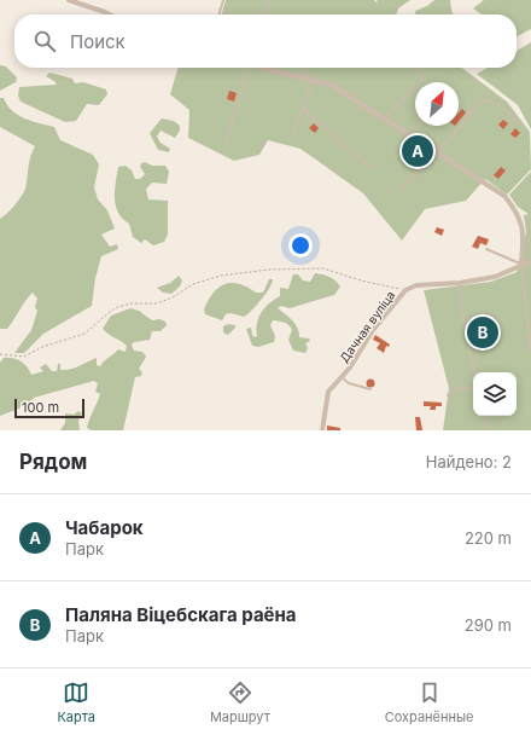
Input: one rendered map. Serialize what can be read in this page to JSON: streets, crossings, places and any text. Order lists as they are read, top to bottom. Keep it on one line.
{"streets":{"street":["Дачная вуліца"]},"scale_bar":"100 m","north":"top right","page":{"search":"Поиск","pins":["A","B"],"scale":"100 m","heading":["Рядом","Найдено: 2"],"list":[{"mark":"A","name":"Чабарок","note":"Парк","value":"220 m"},{"mark":"B","name":"Паляна Віцебскага раёна","note":"Парк","value":"290 m"}],"nav":["Карта","Маршрут","Сохранённые"]}}
